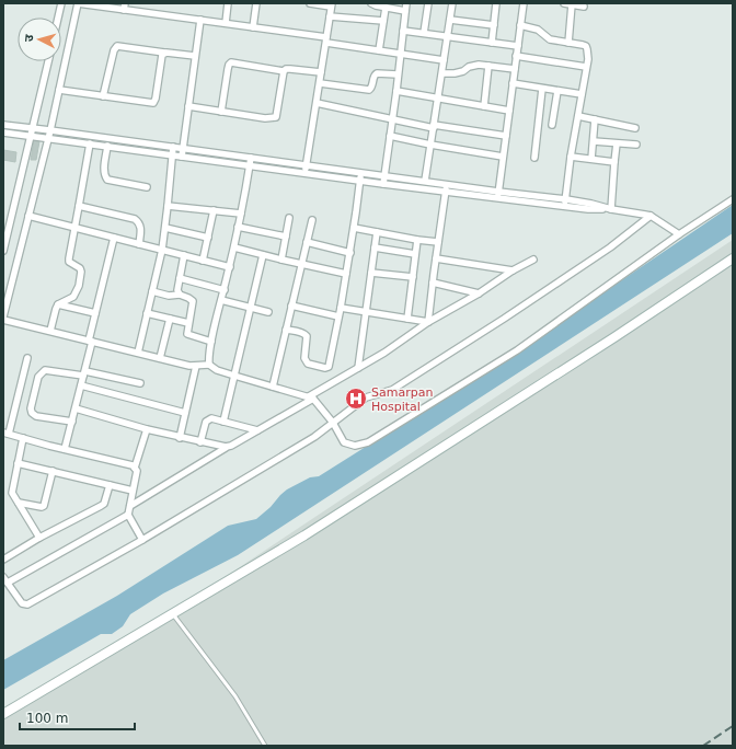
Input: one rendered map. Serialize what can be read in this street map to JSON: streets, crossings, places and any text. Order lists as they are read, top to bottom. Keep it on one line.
{"places":{"hospital":["Samarpan Hospital"]},"scale_bar":"100 m","north":"left"}
